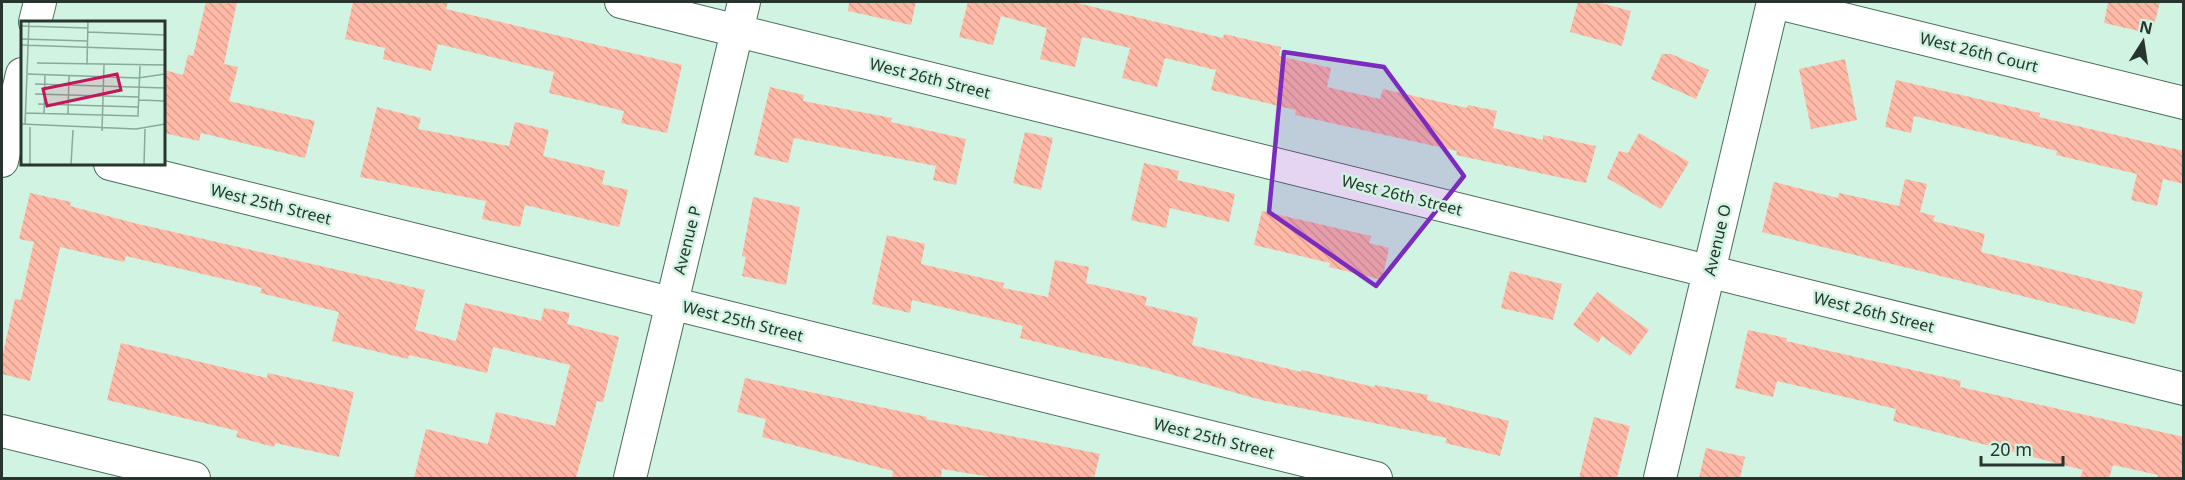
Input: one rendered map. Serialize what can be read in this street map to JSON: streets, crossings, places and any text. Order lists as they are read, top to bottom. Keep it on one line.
{"streets":{"street":["West 26th Court","West 26th Street","West 25th Street","Avenue P","Avenue O"]},"crossings":[["West 26th Court","Avenue O"],["West 26th Street","Avenue P"],["West 26th Street","Avenue O"],["West 25th Street","Avenue P"]],"scale_bar":"20 m","north":"top"}
